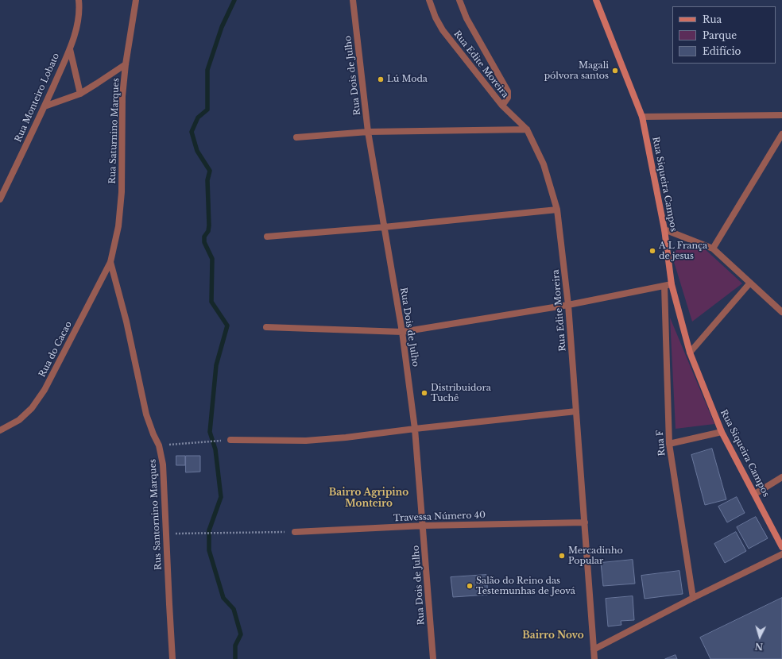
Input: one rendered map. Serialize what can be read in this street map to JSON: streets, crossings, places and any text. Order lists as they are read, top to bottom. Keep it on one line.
{"streets":{"main road":["Rua Siqueira Campos"],"street":["Rua Edite Moreira","Rua Dois de Julho","Rua Monteiro Lobato","Rua Saturnino Marques","Rua do Cacao","Rua F","Rus Santornino Marques","Travessa Número 40"]},"crossings":[["Rua Edite Moreira","Travessa Número 40"],["Rua Dois de Julho","Travessa Número 40"],["Rua Saturnino Marques","Rua do Cacao"],["Rua Saturnino Marques","Rus Santornino Marques"],["Rua do Cacao","Rus Santornino Marques"]],"districts":["Bairro Agripino Monteiro","Bairro Novo"],"places":["Magali pólvora santos","Lú Moda","A L França de jesus","Distribuidora Tuchê","Mercadinho Popular","Salão do Reino das Testemunhas de Jeová"],"legend":["Rua","Parque","Edifício"],"north":"bottom"}
